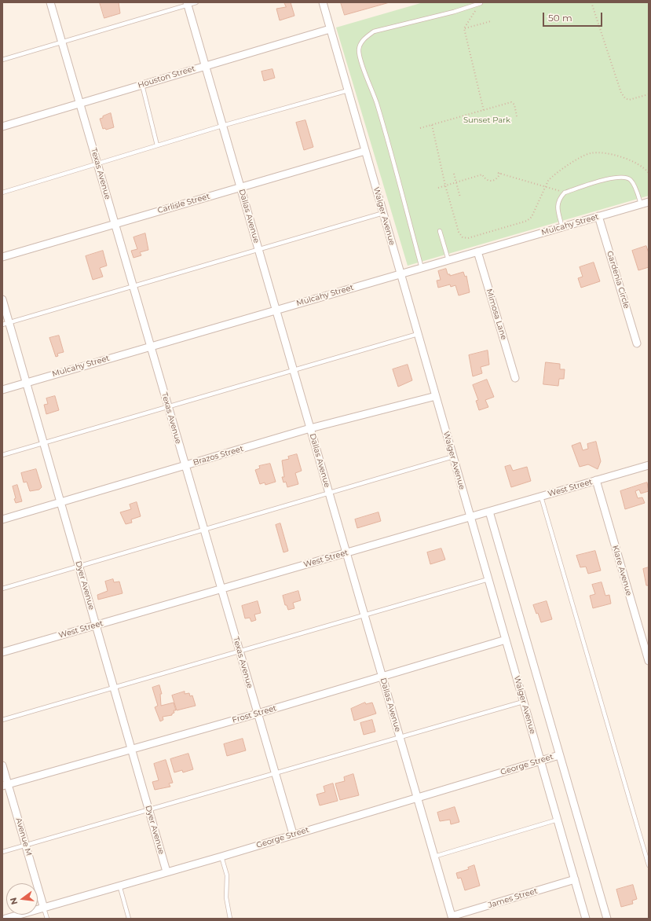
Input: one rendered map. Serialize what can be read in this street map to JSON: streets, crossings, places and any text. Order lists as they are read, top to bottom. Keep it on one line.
{"streets":{"street":["Houston Street","Texas Avenue","Carlisle Street","Dallas Avenue","Walger Avenue","Mulcahy Street","Gardenia Circle","Mimosa Lane","Brazos Street","West Street","Klare Avenue","Dyer Avenue","Frost Street","George Street","Avenue M","James Street"]},"crossings":[["Houston Street","Texas Avenue"],["Houston Street","Dallas Avenue"],["Houston Street","Walger Avenue"],["Texas Avenue","Carlisle Street"],["Texas Avenue","Mulcahy Street"],["Texas Avenue","Brazos Street"],["Texas Avenue","West Street"],["Texas Avenue","Frost Street"],["Texas Avenue","George Street"],["Carlisle Street","Dallas Avenue"],["Carlisle Street","Walger Avenue"],["Dallas Avenue","Mulcahy Street"],["Dallas Avenue","Brazos Street"],["Dallas Avenue","West Street"],["Dallas Avenue","Frost Street"],["Dallas Avenue","George Street"],["Dallas Avenue","James Street"],["Walger Avenue","Mulcahy Street"],["Walger Avenue","Brazos Street"],["Walger Avenue","West Street"],["Walger Avenue","Frost Street"],["Walger Avenue","George Street"],["Walger Avenue","James Street"],["Mulcahy Street","Gardenia Circle"],["Mulcahy Street","Mimosa Lane"],["Mulcahy Street","Dyer Avenue"],["Brazos Street","Dyer Avenue"],["West Street","Klare Avenue"],["West Street","Dyer Avenue"],["Dyer Avenue","Frost Street"],["Dyer Avenue","George Street"],["Frost Street","Avenue M"],["George Street","Avenue M"]],"parks":["Sunset Park"],"scale_bar":"50 m","north":"left"}
